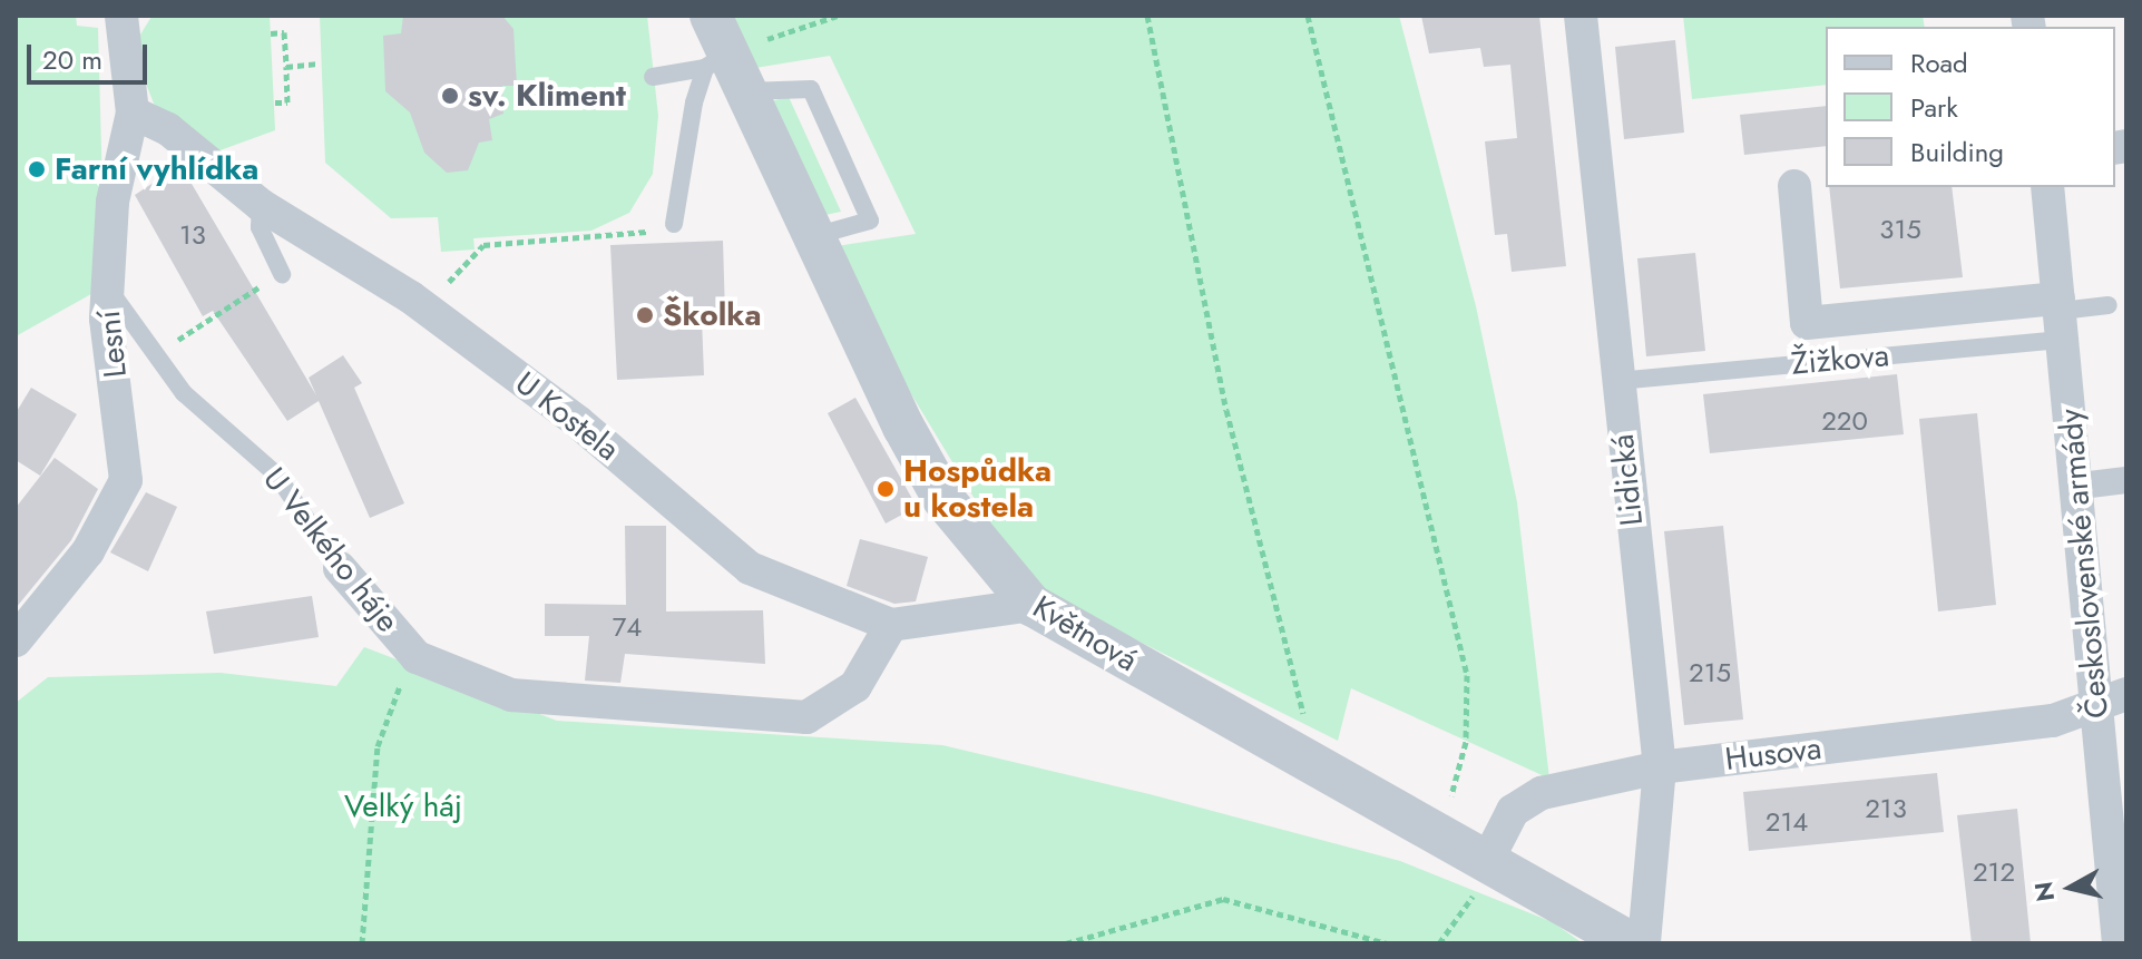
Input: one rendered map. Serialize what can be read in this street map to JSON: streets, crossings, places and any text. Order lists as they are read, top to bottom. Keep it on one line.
{"streets":{"street":["Lesní","Žižkova","U Kostela","Lidická","U Velkého háje","Československé armády","Květnová","Husova"]},"crossings":[["Lesní","U Kostela"],["Lesní","U Velkého háje"],["Žižkova","Lidická"],["Žižkova","Československé armády"],["U Kostela","U Velkého háje"],["Lidická","Husova"],["Československé armády","Husova"],["Květnová","Husova"]],"parks":["Velký háj"],"places":["sv. Kliment","Farní vyhlídka","Školka","Hospůdka u kostela"],"house_numbers":["315","13","220","74","215","213","214","212"],"legend":["Road","Park","Building"],"scale_bar":"20 m","north":"left"}
